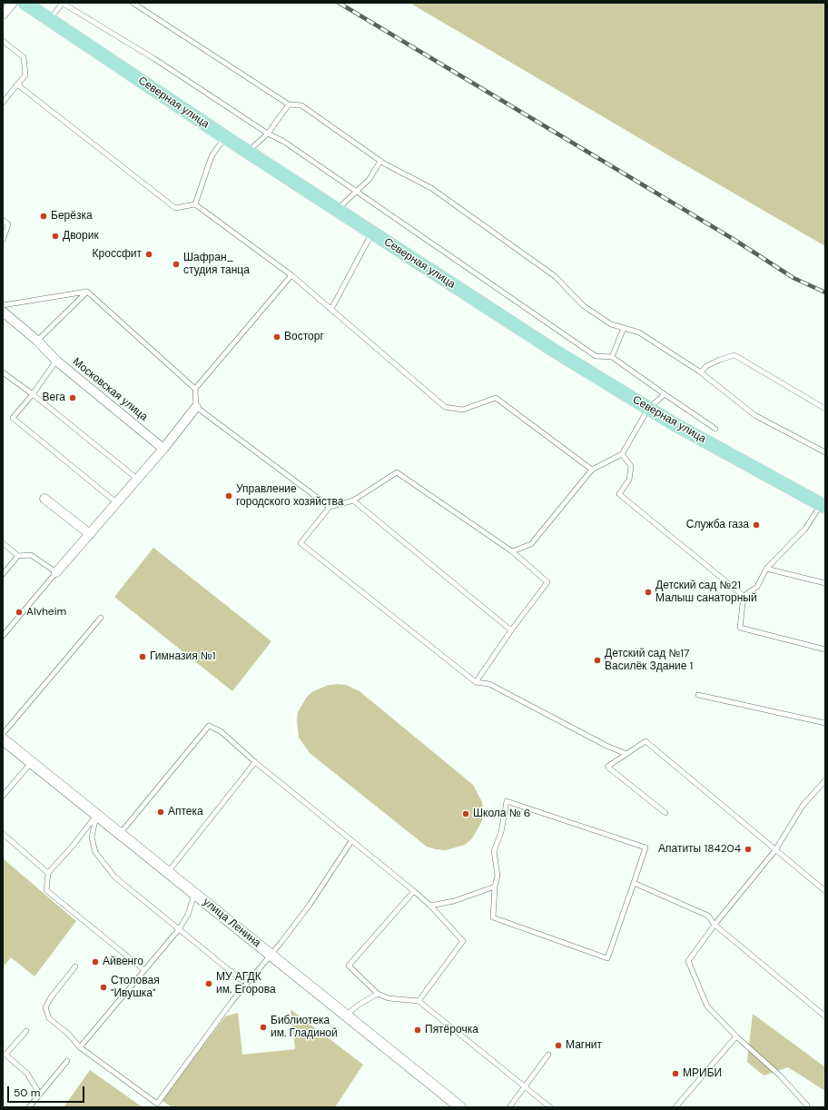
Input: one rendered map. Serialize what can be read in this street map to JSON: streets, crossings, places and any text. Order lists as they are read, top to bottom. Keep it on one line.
{"streets":{"main road":["Северная улица"],"street":["Московская улица","улица Ленина"]},"places":["Берёзка","Дворик","Кроссфит","Шафран_ студия танца","Восторг","Вега","Управление городского хозяйства","Служба газа","Детский сад №21 Малыш санаторный","Alvheim","Гимназия №1","Детский сад №17 Василёк Здание 1","Аптека","Школа № 6","Апатиты 184204","Айвенго","МУ АГДК им. Егорова","Столовая \"Ивушка\"","Библиотека им. Гладиной","Пятёрочка","Магнит","МРИБИ"],"scale_bar":"50 m"}
